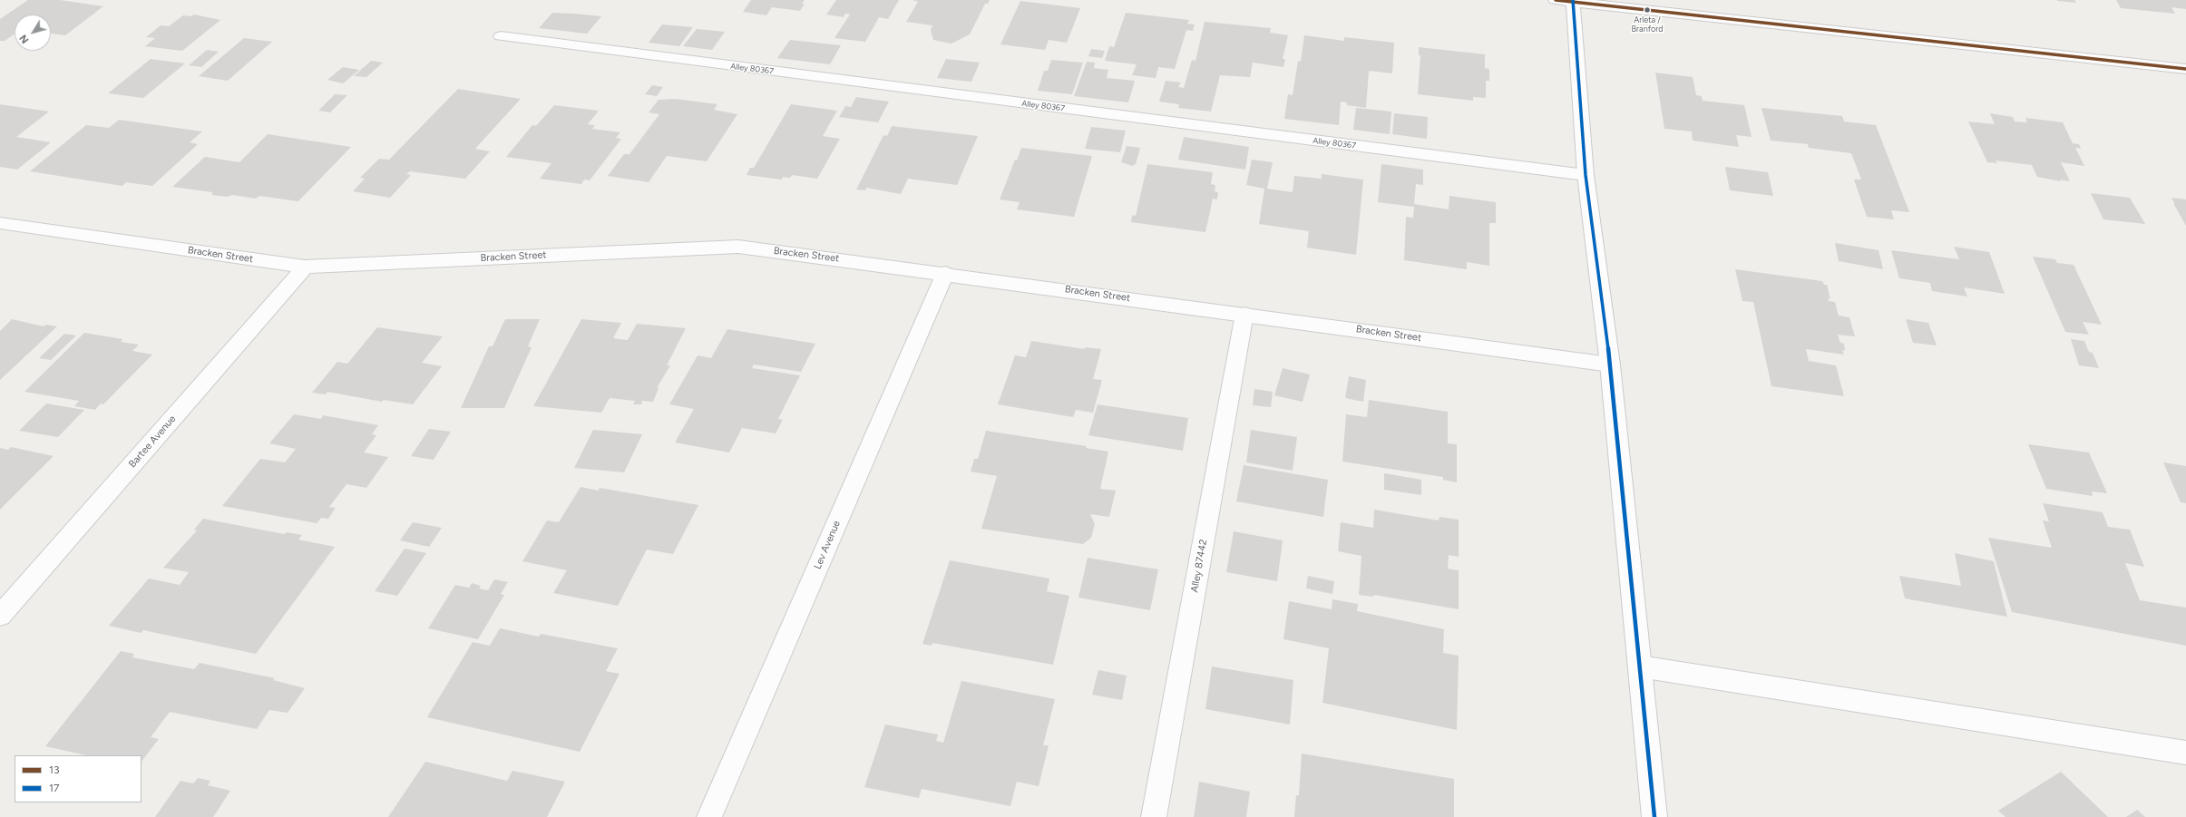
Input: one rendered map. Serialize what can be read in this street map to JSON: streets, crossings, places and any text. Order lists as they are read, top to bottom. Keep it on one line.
{"streets":{"street":["Alley 80367","Bracken Street","Bartee Avenue","Lev Avenue","Alley 87442"]},"crossings":[["Bracken Street","Bartee Avenue"],["Bracken Street","Lev Avenue"],["Bracken Street","Alley 87442"]],"places":["Arleta / Branford"],"lines":["transit line 13","transit line 17"],"legend":["13","17"],"north":"bottom left"}
